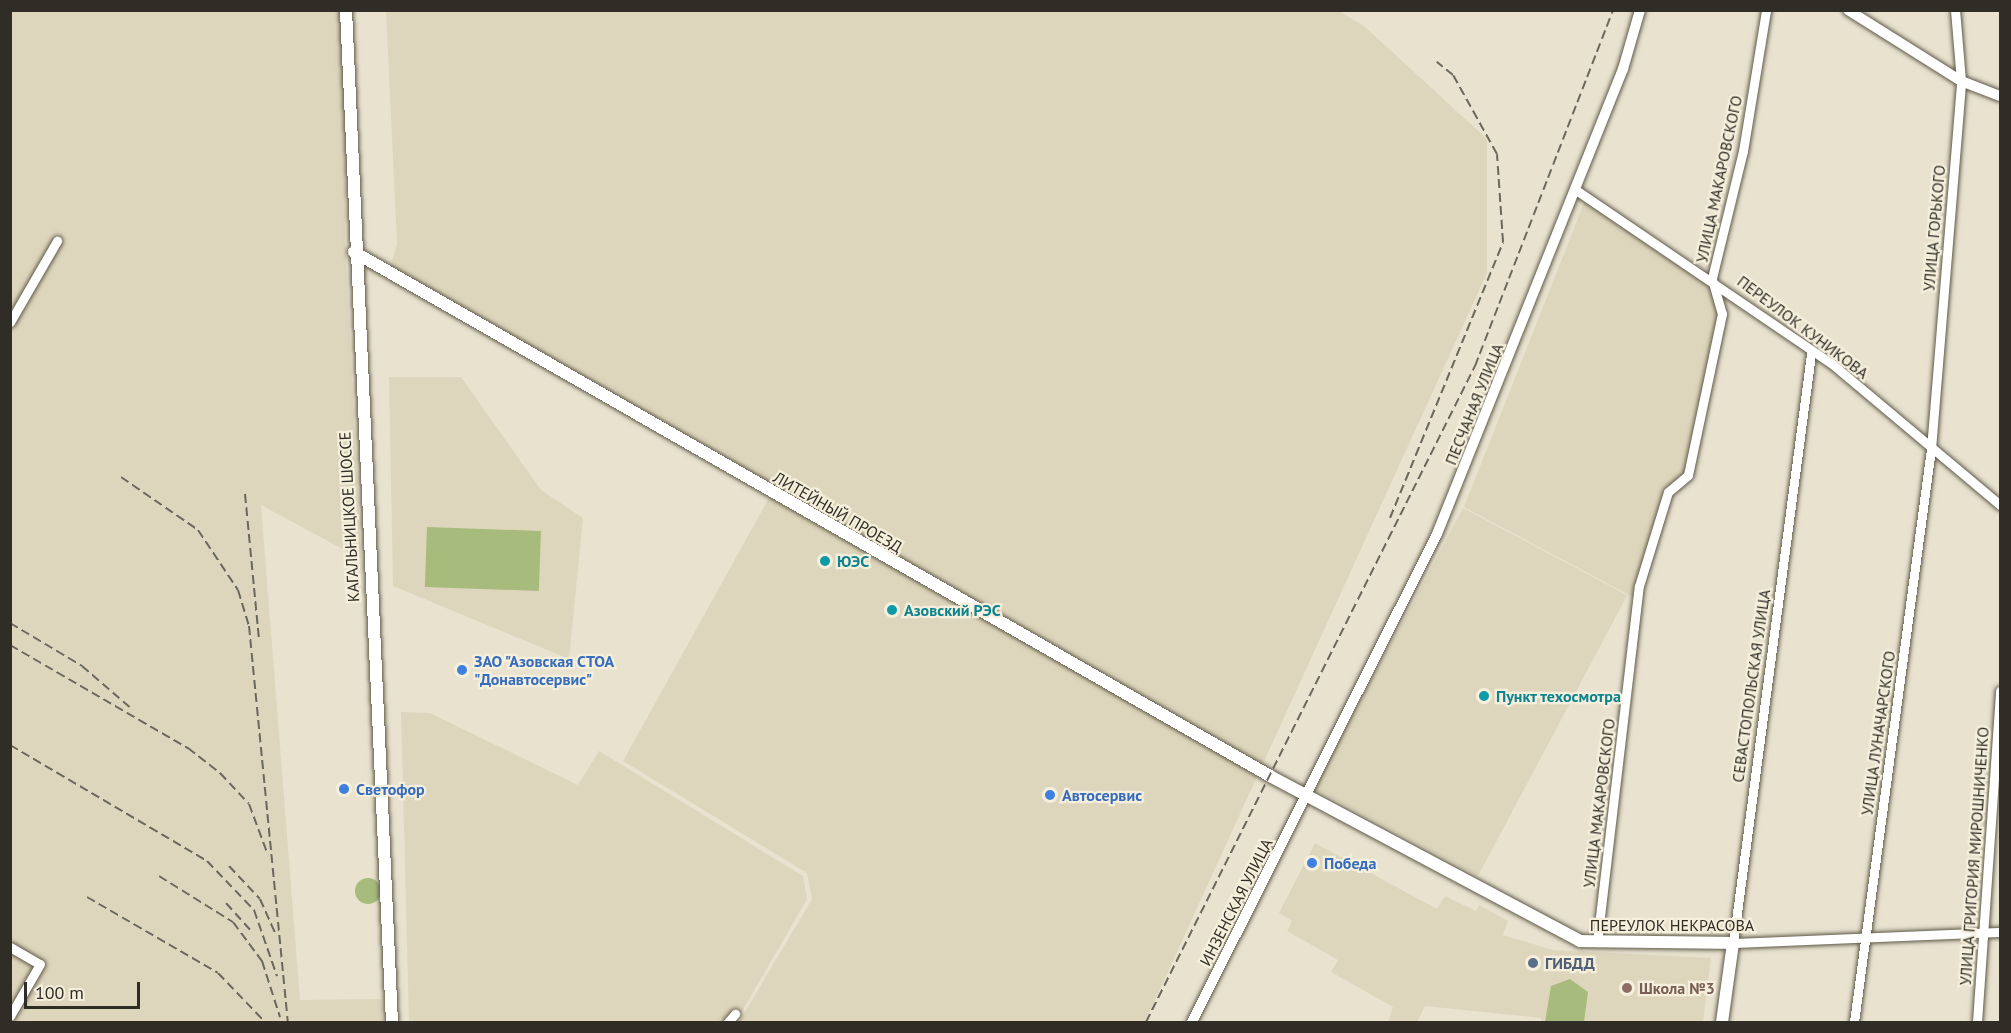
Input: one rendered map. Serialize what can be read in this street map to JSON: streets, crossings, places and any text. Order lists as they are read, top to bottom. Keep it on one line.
{"streets":{"main road":["ЛИТЕЙНЫЙ ПРОЕЗД","КАГАЛЬНИЦКОЕ ШОССЕ","СЕВАСТОПОЛЬСКАЯ УЛИЦА","ПЕРЕУЛОК НЕКРАСОВА"],"street":["УЛИЦА МАКАРОВСКОГО","УЛИЦА ГОРЬКОГО","ПЕРЕУЛОК КУНИКОВА","ПЕСЧАНАЯ УЛИЦА","УЛИЦА ЛУНАЧАРСКОГО","УЛИЦА ГРИГОРИЯ МИРОШНИЧЕНКО","ИНЗЕНСКАЯ УЛИЦА"]},"crossings":[["УЛИЦА МАКАРОВСКОГО","ПЕРЕУЛОК КУНИКОВА"],["УЛИЦА МАКАРОВСКОГО","ПЕРЕУЛОК НЕКРАСОВА"],["УЛИЦА ГОРЬКОГО","ПЕРЕУЛОК КУНИКОВА"],["УЛИЦА ГОРЬКОГО","УЛИЦА ЛУНАЧАРСКОГО"],["ПЕРЕУЛОК КУНИКОВА","ПЕСЧАНАЯ УЛИЦА"],["ПЕРЕУЛОК КУНИКОВА","СЕВАСТОПОЛЬСКАЯ УЛИЦА"],["ПЕРЕУЛОК КУНИКОВА","УЛИЦА ЛУНАЧАРСКОГО"],["ПЕСЧАНАЯ УЛИЦА","ЛИТЕЙНЫЙ ПРОЕЗД"],["ПЕСЧАНАЯ УЛИЦА","ИНЗЕНСКАЯ УЛИЦА"],["ПЕСЧАНАЯ УЛИЦА","ПЕРЕУЛОК НЕКРАСОВА"],["ЛИТЕЙНЫЙ ПРОЕЗД","КАГАЛЬНИЦКОЕ ШОССЕ"],["ЛИТЕЙНЫЙ ПРОЕЗД","ИНЗЕНСКАЯ УЛИЦА"],["ЛИТЕЙНЫЙ ПРОЕЗД","ПЕРЕУЛОК НЕКРАСОВА"],["СЕВАСТОПОЛЬСКАЯ УЛИЦА","ПЕРЕУЛОК НЕКРАСОВА"],["УЛИЦА ЛУНАЧАРСКОГО","ПЕРЕУЛОК НЕКРАСОВА"],["УЛИЦА ГРИГОРИЯ МИРОШНИЧЕНКО","ПЕРЕУЛОК НЕКРАСОВА"],["ИНЗЕНСКАЯ УЛИЦА","ПЕРЕУЛОК НЕКРАСОВА"]],"places":["ЮЭС","Азовский РЭС","ЗАО \"Азовская СТОА \"Донавтосервис\"","Пункт техосмотра","Светофор","Автосервис","Победа","ГИБДД","Школа №3"],"scale_bar":"100 m"}
